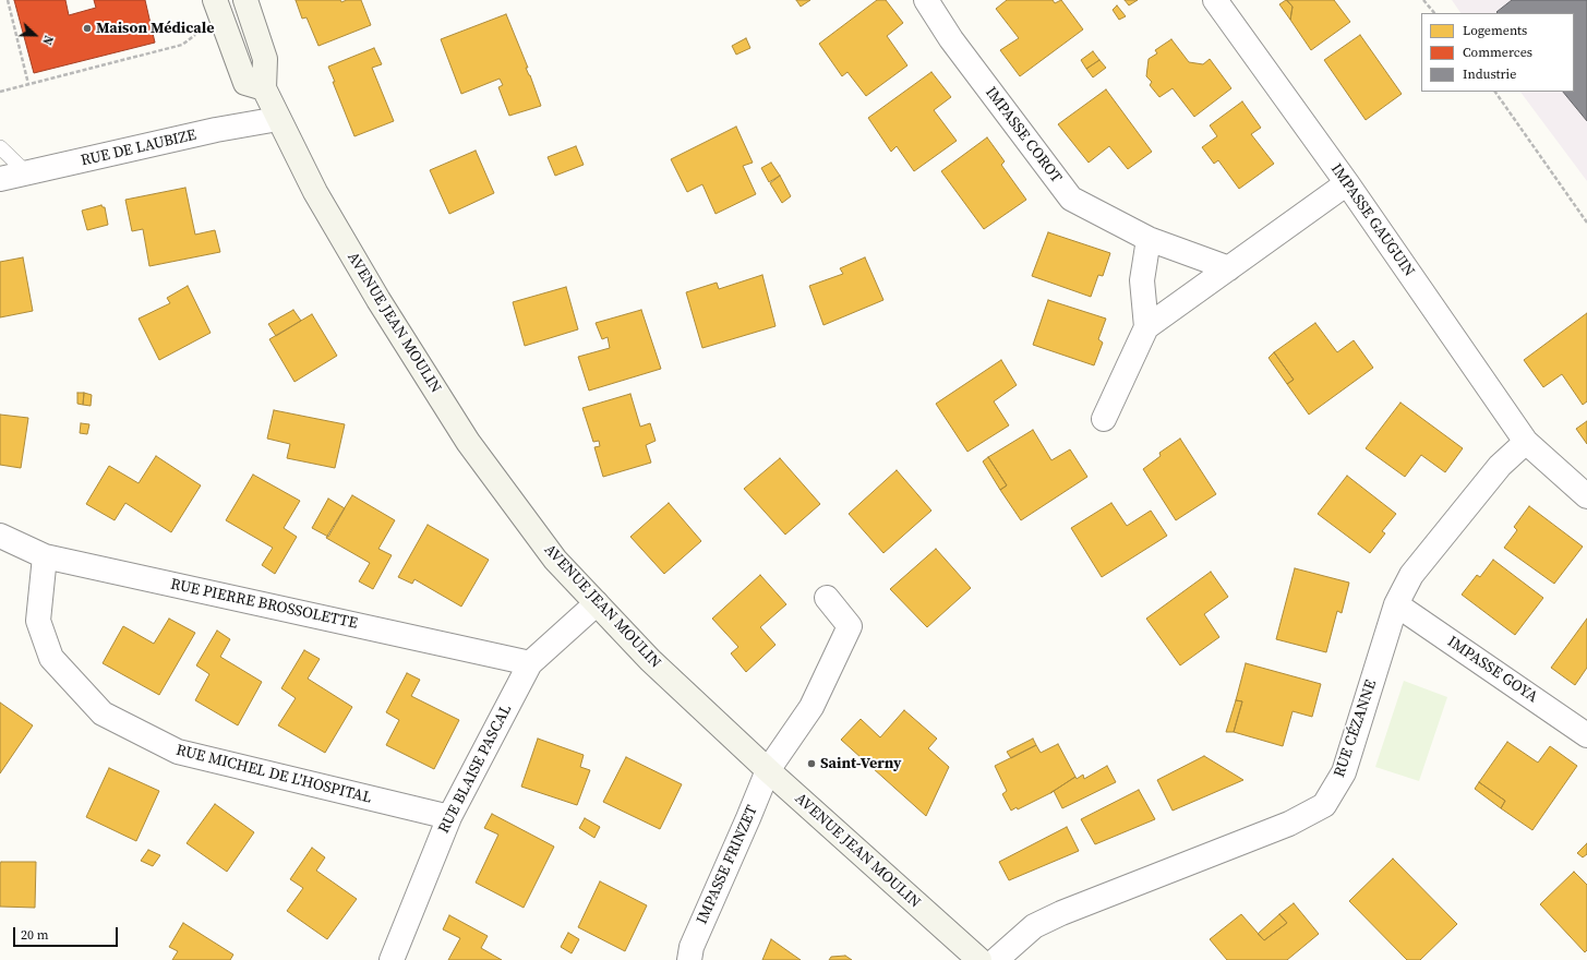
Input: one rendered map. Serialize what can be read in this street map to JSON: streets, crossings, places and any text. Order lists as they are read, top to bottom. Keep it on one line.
{"streets":{"main road":["AVENUE JEAN MOULIN"],"street":["IMPASSE COROT","RUE DE LAUBIZE","IMPASSE GAUGUIN","RUE PIERRE BROSSOLETTE","IMPASSE GOYA","RUE CÉZANNE","RUE BLAISE PASCAL","RUE MICHEL DE L'HOSPITAL","IMPASSE FRINZET"]},"crossings":[["RUE DE LAUBIZE","AVENUE JEAN MOULIN"],["IMPASSE GAUGUIN","RUE CÉZANNE"],["AVENUE JEAN MOULIN","RUE BLAISE PASCAL"],["AVENUE JEAN MOULIN","IMPASSE FRINZET"],["RUE PIERRE BROSSOLETTE","RUE BLAISE PASCAL"],["RUE PIERRE BROSSOLETTE","RUE MICHEL DE L'HOSPITAL"],["IMPASSE GOYA","RUE CÉZANNE"],["RUE BLAISE PASCAL","RUE MICHEL DE L'HOSPITAL"]],"places":["Maison Médicale","Saint-Verny"],"legend":["Logements","Commerces","Industrie"],"scale_bar":"20 m","north":"right"}
